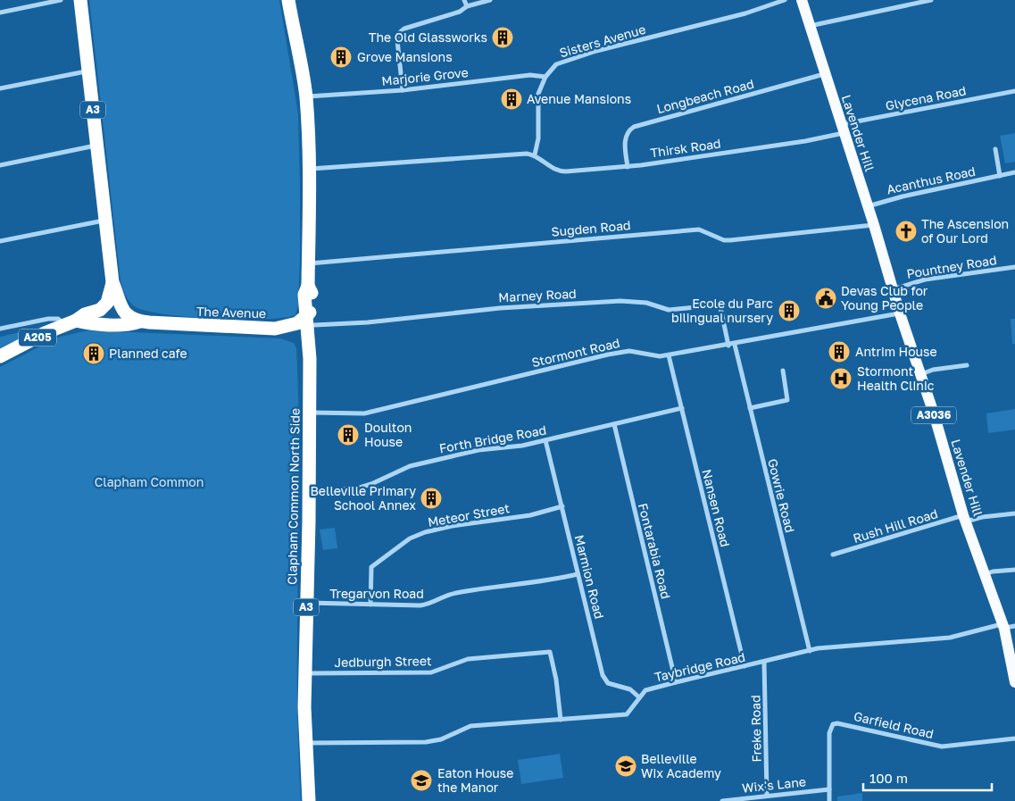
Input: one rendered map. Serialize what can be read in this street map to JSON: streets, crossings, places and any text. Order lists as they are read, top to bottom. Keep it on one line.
{"streets":{"highway":["A3","The Avenue","A205","Clapham Common North Side"],"main road":["Lavender Hill","A3036"],"street":["Sisters Avenue","Marjorie Grove","Longbeach Road","Glycena Road","Thirsk Road","Acanthus Road","Sugden Road","Pountney Road","Marney Road","Stormont Road","Forth Bridge Road","Gowrie Road","Nansen Road","Meteor Street","Rush Hill Road","Fontarabia Road","Marmion Road","Tregarvon Road","Jedburgh Street","Taybridge Road","Garfield Road","Freke Road","Wix's Lane"]},"crossings":[["Sisters Avenue","Marjorie Grove"],["Sisters Avenue","Thirsk Road"],["Longbeach Road","Lavender Hill"],["Longbeach Road","Thirsk Road"],["Glycena Road","Lavender Hill"],["Glycena Road","Thirsk Road"],["A3","The Avenue"],["A3","A205"],["Lavender Hill","Thirsk Road"],["Lavender Hill","Acanthus Road"],["Lavender Hill","Sugden Road"],["Lavender Hill","Pountney Road"],["Lavender Hill","Stormont Road"],["Lavender Hill","Rush Hill Road"],["Lavender Hill","Taybridge Road"],["Marney Road","The Avenue"],["Marney Road","Stormont Road"],["Marney Road","Clapham Common North Side"],["The Avenue","A205"],["The Avenue","Clapham Common North Side"],["Stormont Road","Gowrie Road"],["Stormont Road","Clapham Common North Side"],["Stormont Road","Nansen Road"],["Forth Bridge Road","Clapham Common North Side"],["Forth Bridge Road","Nansen Road"],["Forth Bridge Road","Fontarabia Road"],["Forth Bridge Road","Marmion Road"],["Gowrie Road","Taybridge Road"],["Clapham Common North Side","Tregarvon Road"],["Clapham Common North Side","Jedburgh Street"],["Clapham Common North Side","Taybridge Road"],["Nansen Road","Taybridge Road"],["Meteor Street","Marmion Road"],["Meteor Street","Tregarvon Road"],["Fontarabia Road","Taybridge Road"],["Marmion Road","Tregarvon Road"],["Marmion Road","Taybridge Road"],["Jedburgh Street","Taybridge Road"],["Taybridge Road","Freke Road"],["Garfield Road","Wix's Lane"],["Freke Road","Wix's Lane"]],"parks":["Clapham Common"],"places":{"building":["The Old Glassworks","Grove Mansions","Avenue Mansions","Ecole du Parc bilingual nursery","Antrim House","Planned cafe","Doulton House","Belleville Primary School Annex"],"church":["The Ascension of Our Lord"],"public building":["Devas Club for Young People"],"hospital":["Stormont Health Clinic"],"school or university":["Belleville Wix Academy","Eaton House the Manor"]},"scale_bar":"100 m"}
